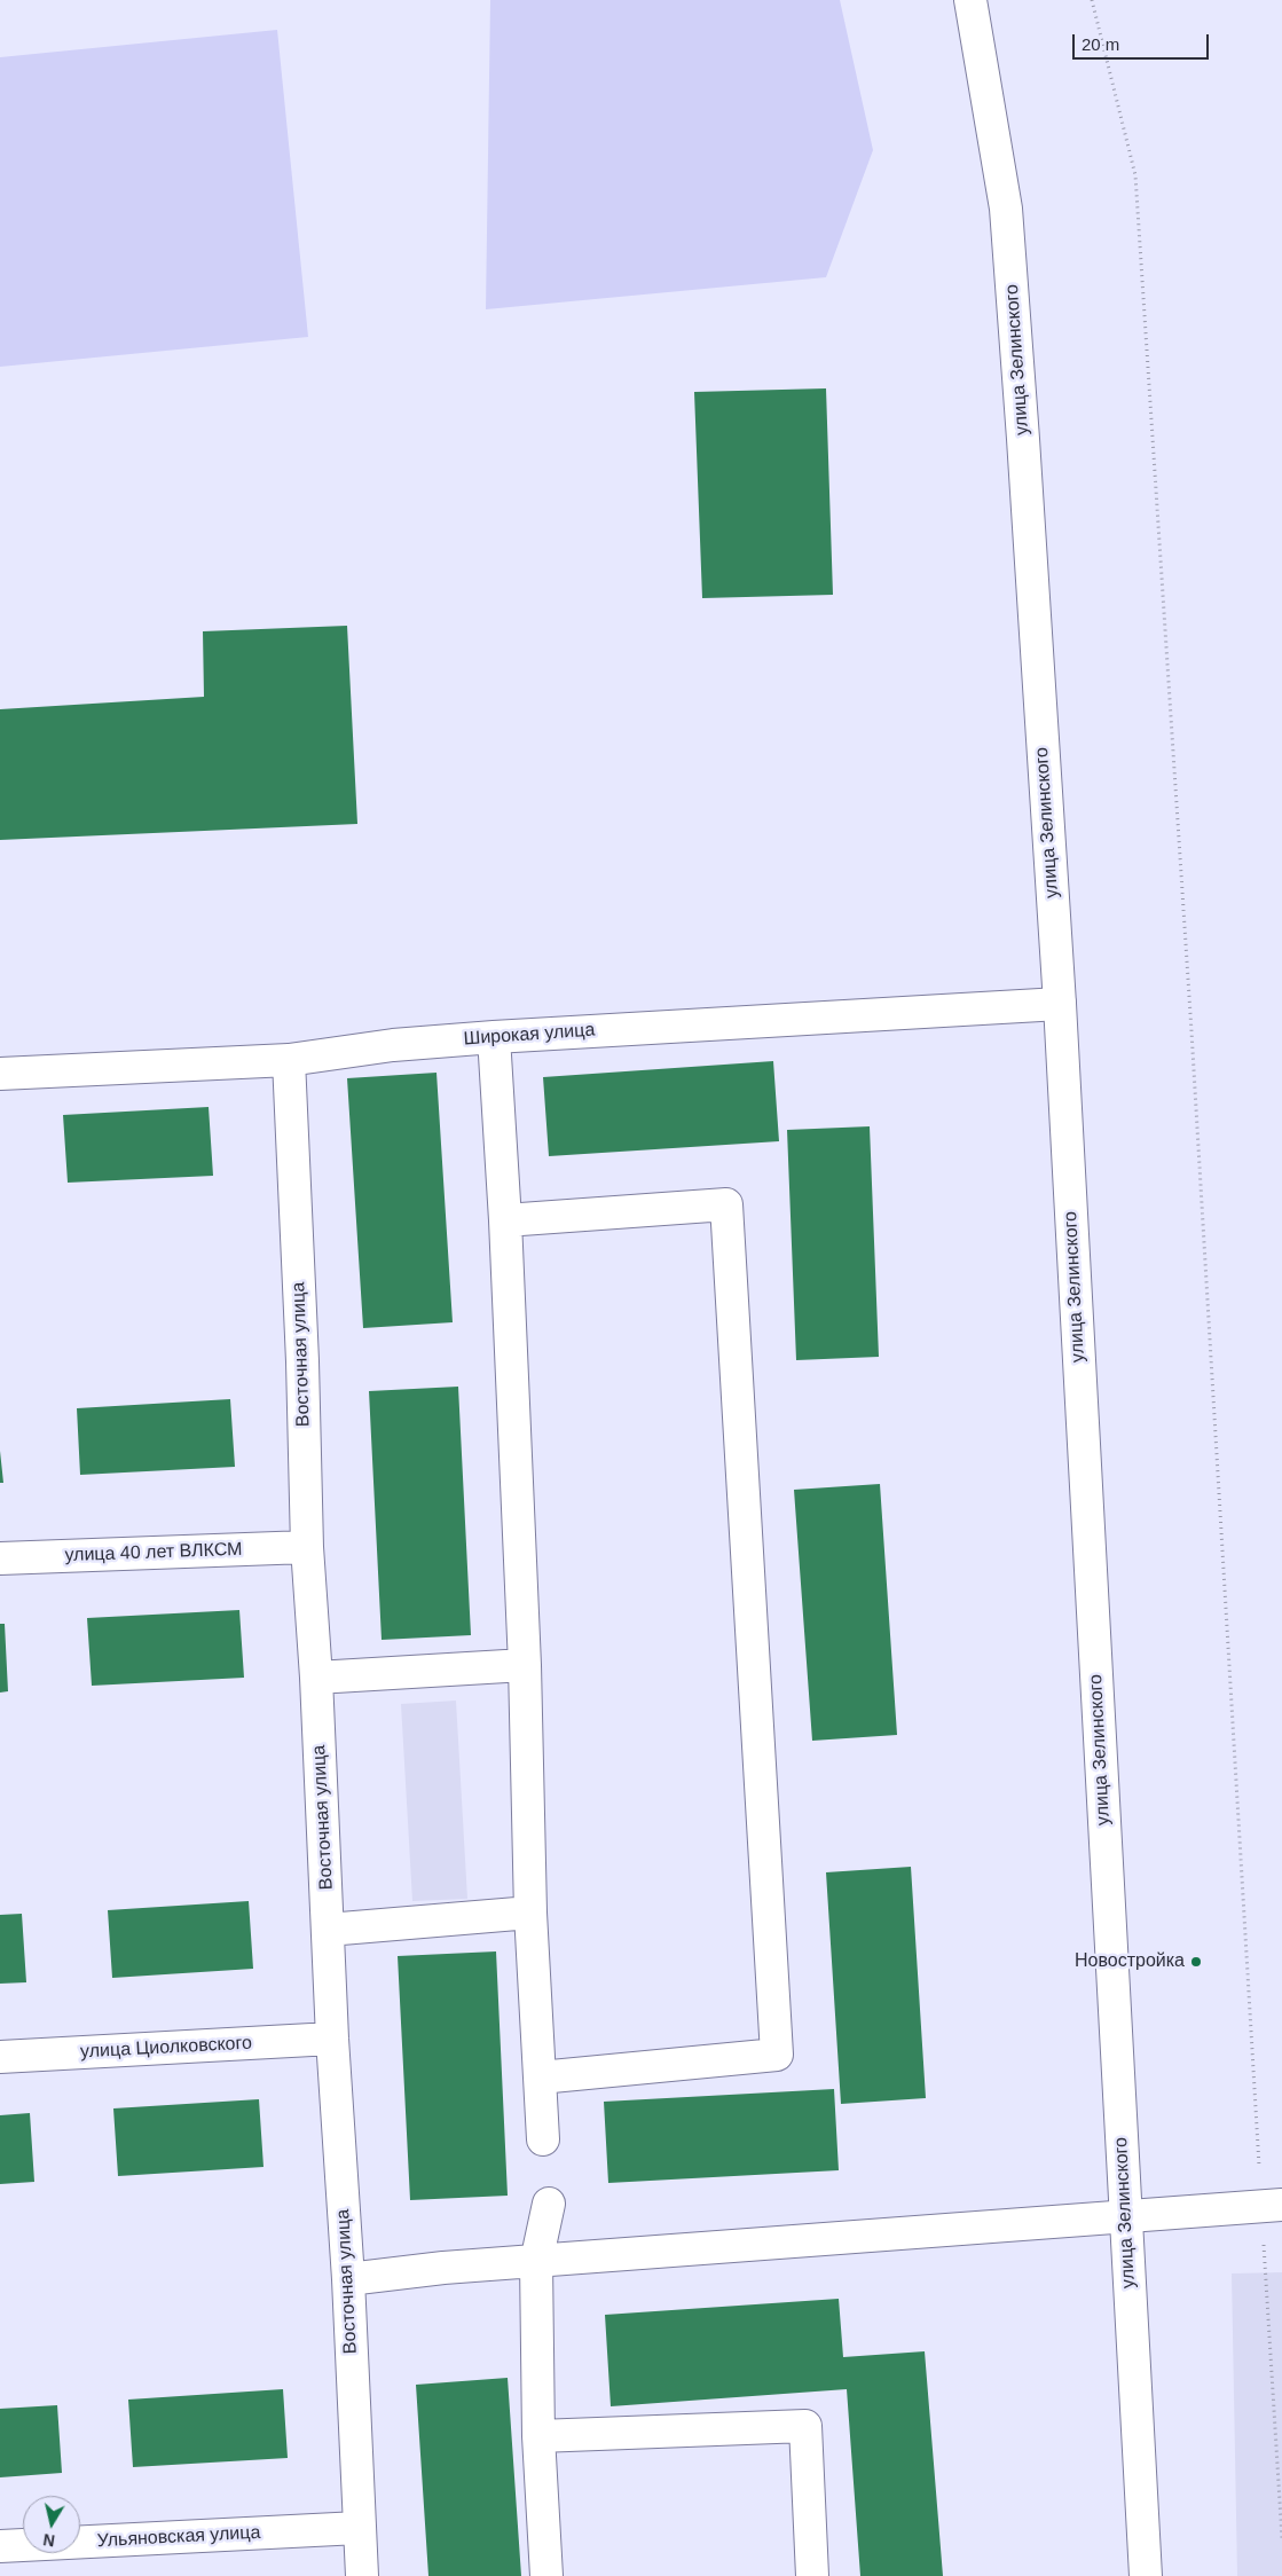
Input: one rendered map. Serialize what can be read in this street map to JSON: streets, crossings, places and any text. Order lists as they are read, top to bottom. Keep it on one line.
{"streets":{"street":["улица Зелинского","Широкая улица","Восточная улица","улица 40 лет ВЛКСМ","улица Циолковского","Ульяновская улица"]},"crossings":[["улица Зелинского","Широкая улица"],["Широкая улица","Восточная улица"],["Восточная улица","улица 40 лет ВЛКСМ"],["Восточная улица","улица Циолковского"],["Восточная улица","Ульяновская улица"]],"places":["Новостройка"],"scale_bar":"20 m","north":"bottom"}
